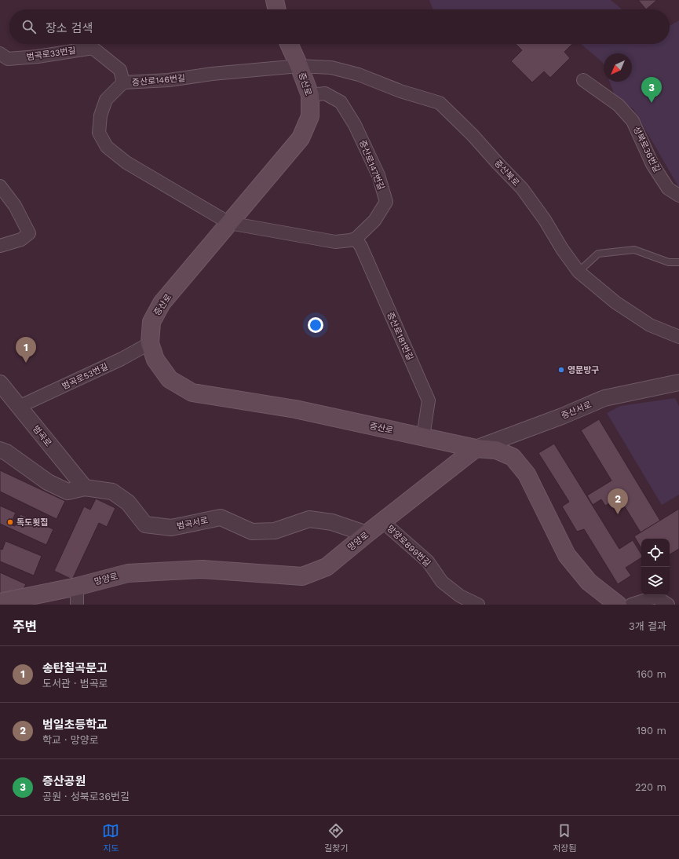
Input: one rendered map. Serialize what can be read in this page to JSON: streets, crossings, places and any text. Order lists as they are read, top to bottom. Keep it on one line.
{"streets":{"main road":["증산로","망양로"],"street":["범곡로33번길","증산로146번길","성북로36번길","증산로147번길","증산북로","증산로181번길","범곡로53번길","증산서로","범곡로","범곡서로","망양로899번길"]},"crossings":[["범곡로33번길","증산로146번길"],["증산로146번길","증산로"],["증산로146번길","증산북로"],["증산로","증산로147번길"],["증산로","증산북로"],["증산로","증산로181번길"],["증산로","범곡로53번길"],["증산로","증산서로"],["증산로","망양로"],["증산로147번길","증산로181번길"],["범곡로53번길","범곡로"],["증산서로","망양로"],["범곡로","범곡서로"],["범곡서로","망양로"],["망양로","망양로899번길"]],"places":["영문방구","독도횟집"],"north":"bottom left","page":{"search":"장소 검색","pins":["3","1","2"],"heading":["주변","3개 결과"],"list":[{"mark":"1","name":"송탄칠곡문고","note":"도서관 · 범곡로","value":"160 m"},{"mark":"2","name":"범일초등학교","note":"학교 · 망양로","value":"190 m"},{"mark":"3","name":"증산공원","note":"공원 · 성북로36번길","value":"220 m"}],"nav":["지도","길찾기","저장됨"]}}
